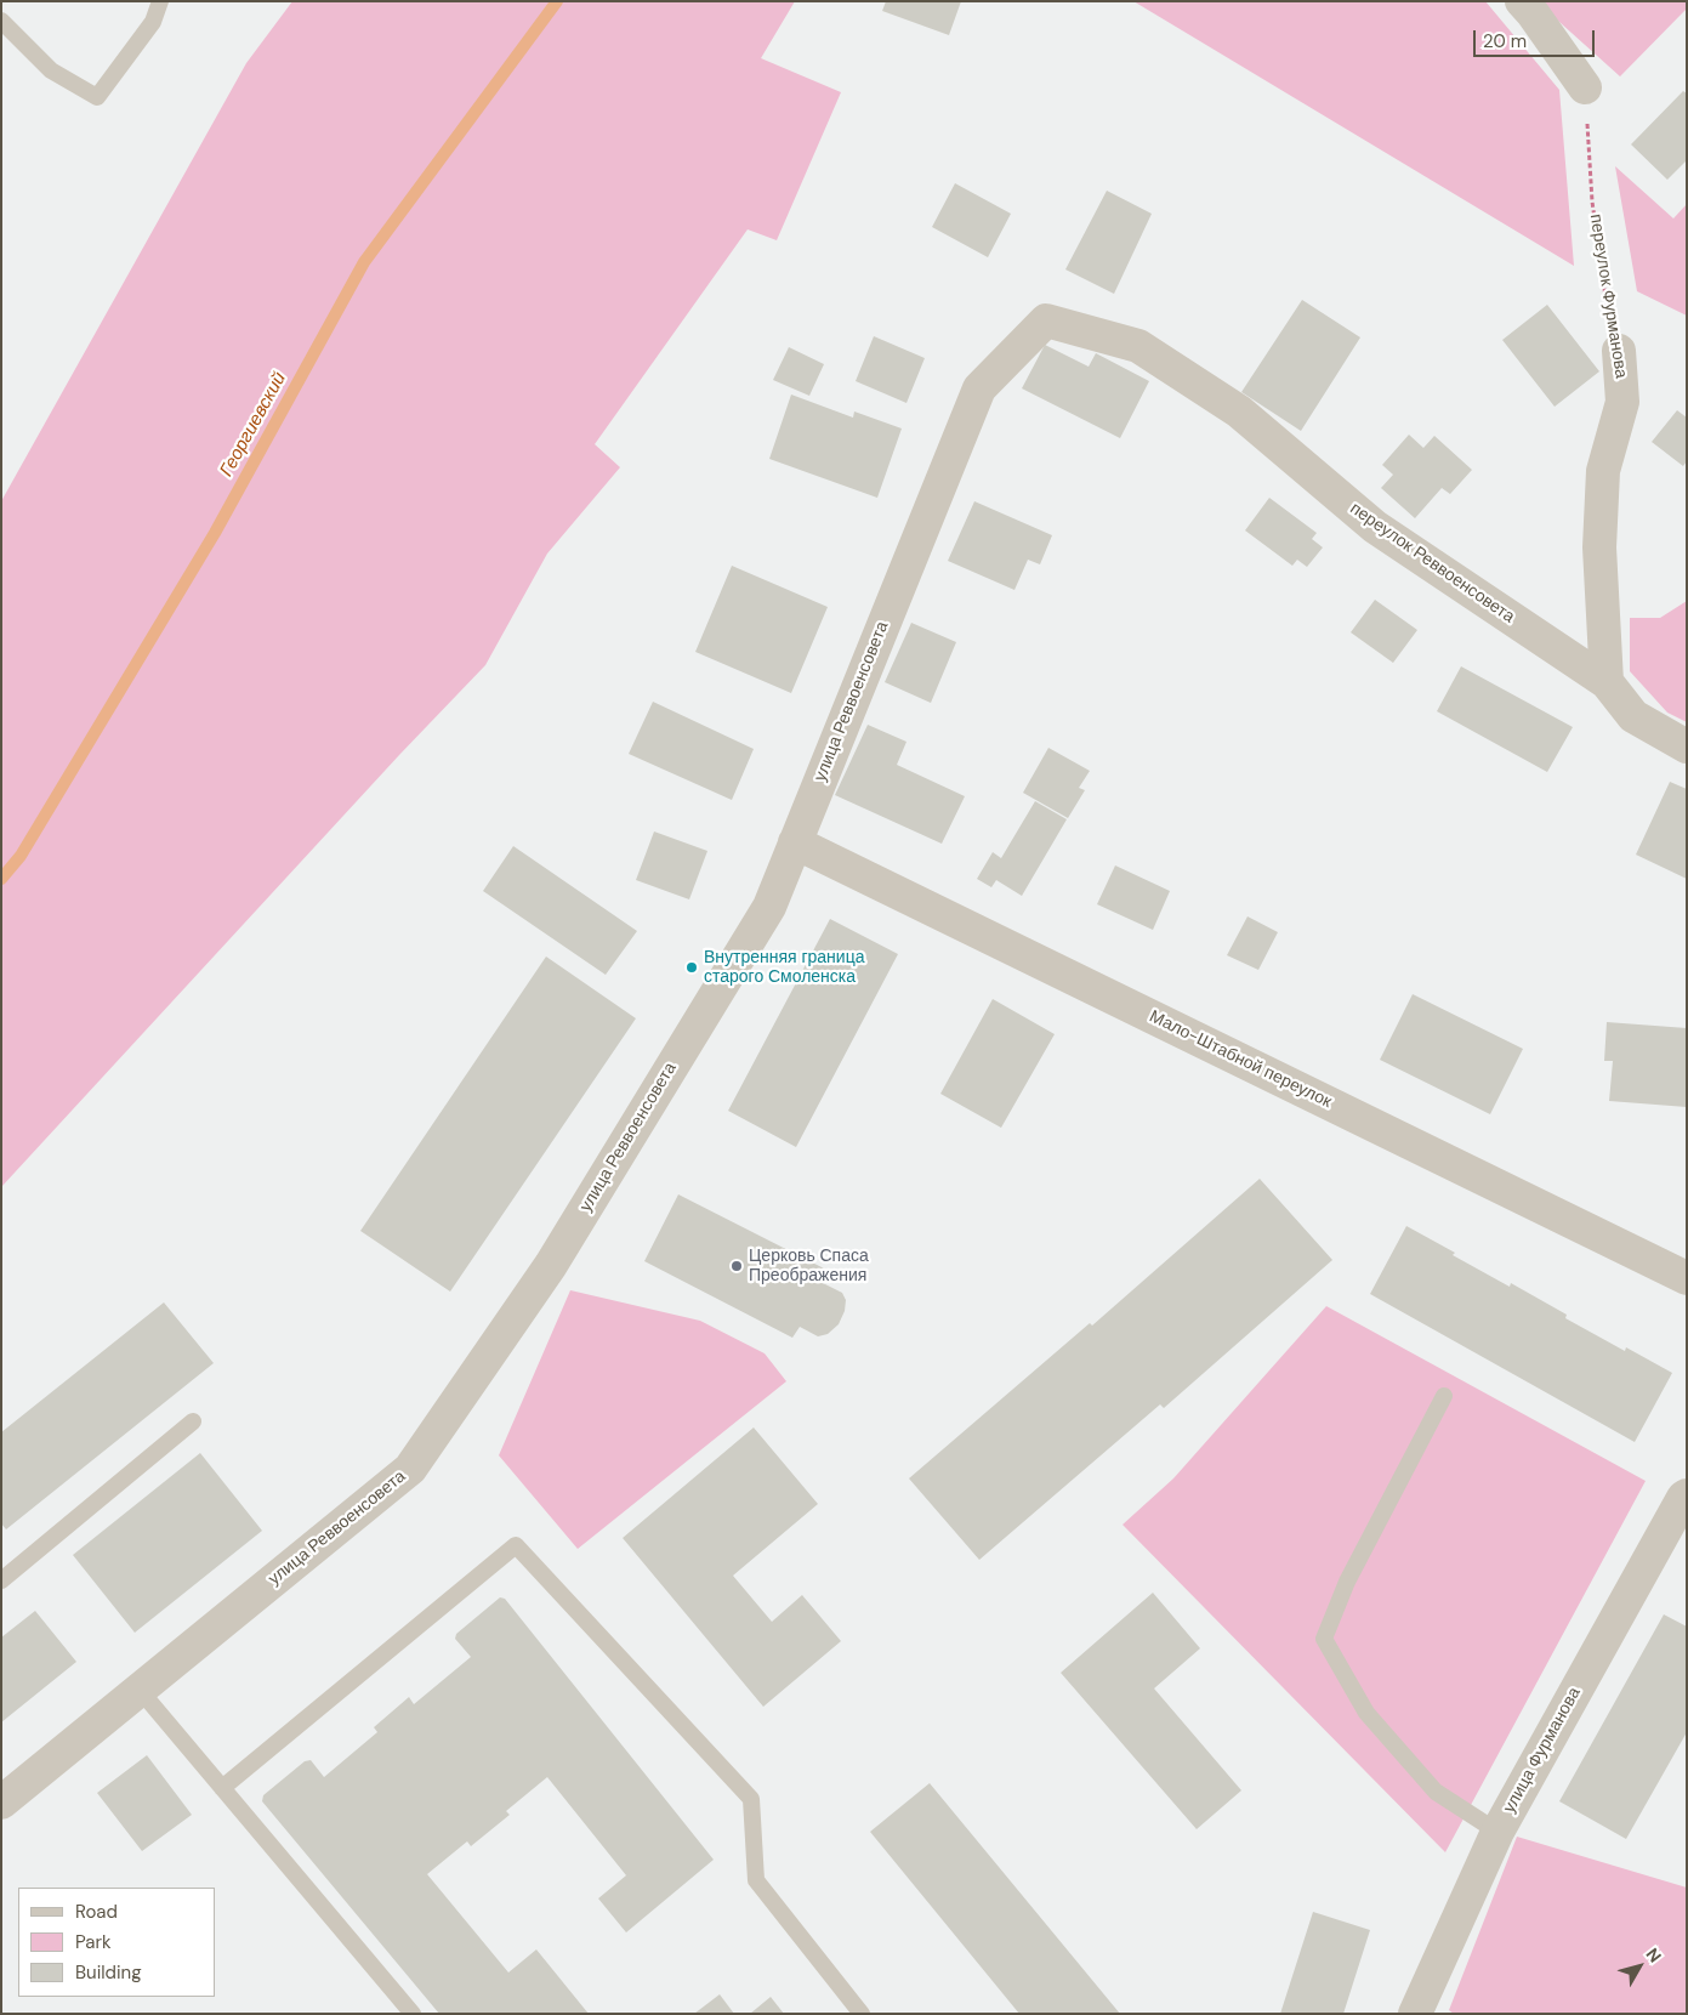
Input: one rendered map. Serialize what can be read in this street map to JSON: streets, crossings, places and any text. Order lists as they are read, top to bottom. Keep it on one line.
{"streets":{"street":["переулок Фурманова","переулок Реввоенсовета","улица Реввоенсовета","Мало-Штабной переулок","улица Фурманова"]},"crossings":[["переулок Фурманова","переулок Реввоенсовета"],["переулок Реввоенсовета","улица Реввоенсовета"],["улица Реввоенсовета","Мало-Штабной переулок"]],"water":["Георгиевский"],"places":["Внутренняя граница старого Смоленска","Церковь Спаса Преображения"],"legend":["Road","Park","Building"],"scale_bar":"20 m","north":"top right"}
